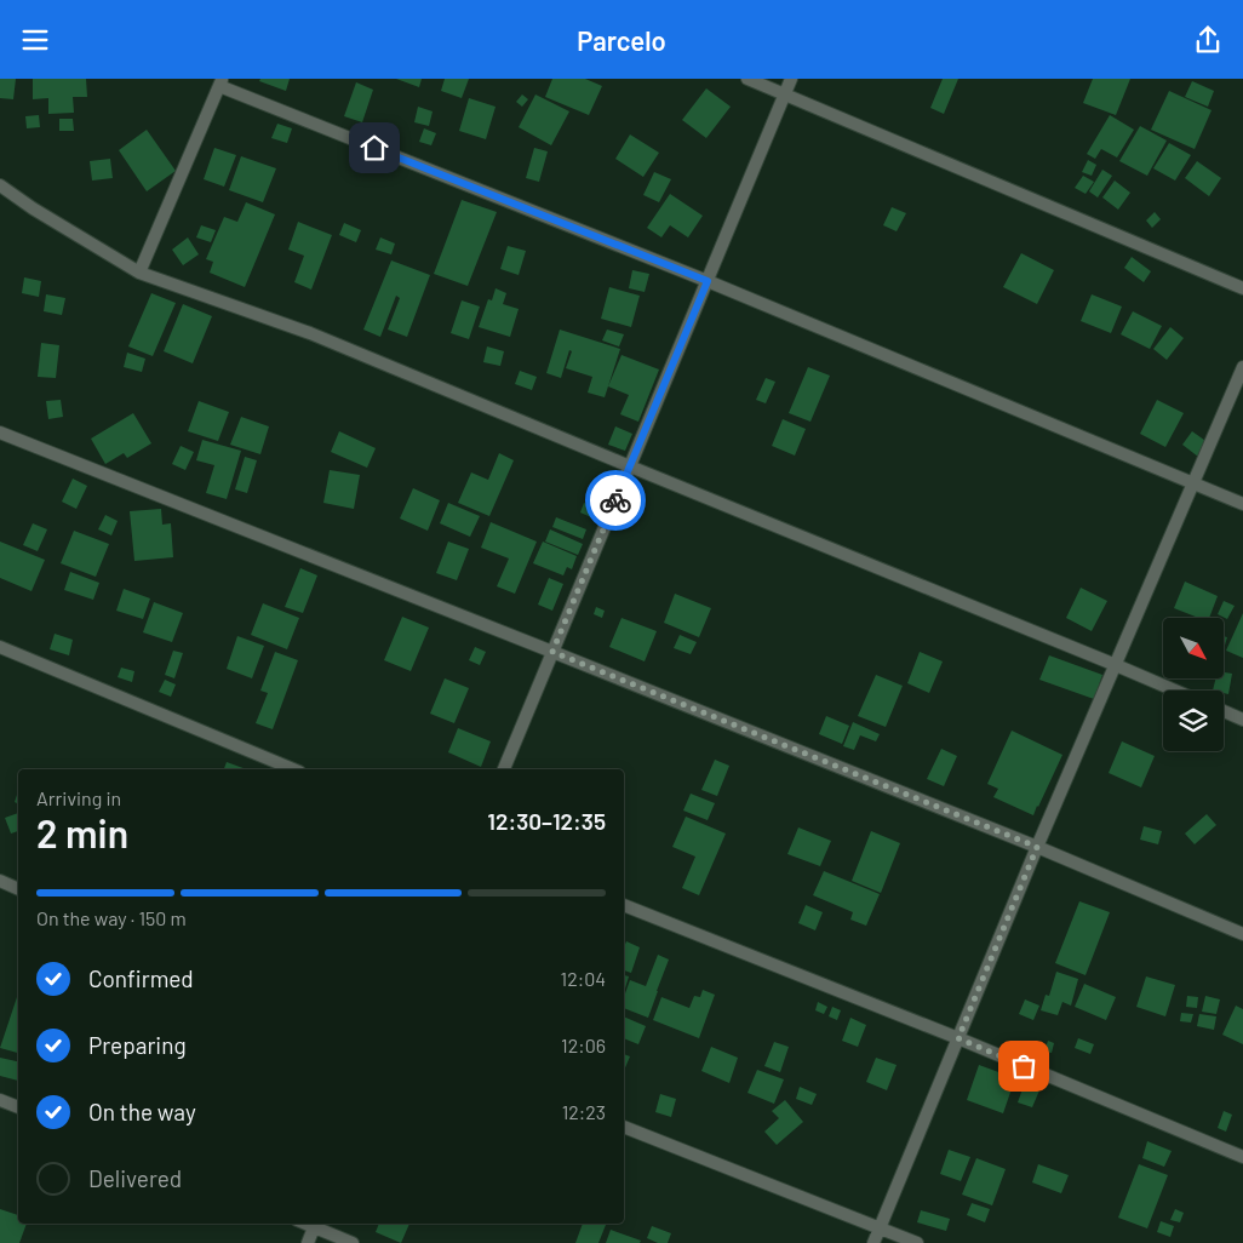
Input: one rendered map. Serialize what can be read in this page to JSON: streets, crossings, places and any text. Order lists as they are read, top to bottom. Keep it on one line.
{"north":"bottom right","page":{"header":"Parcelo","heading":["2 min","Arriving in","12:30–12:35"],"bar":"On the way · 150 m","list":[["Confirmed","12:04"],["Preparing","12:06"],["On the way","12:23"],"Delivered"]}}
